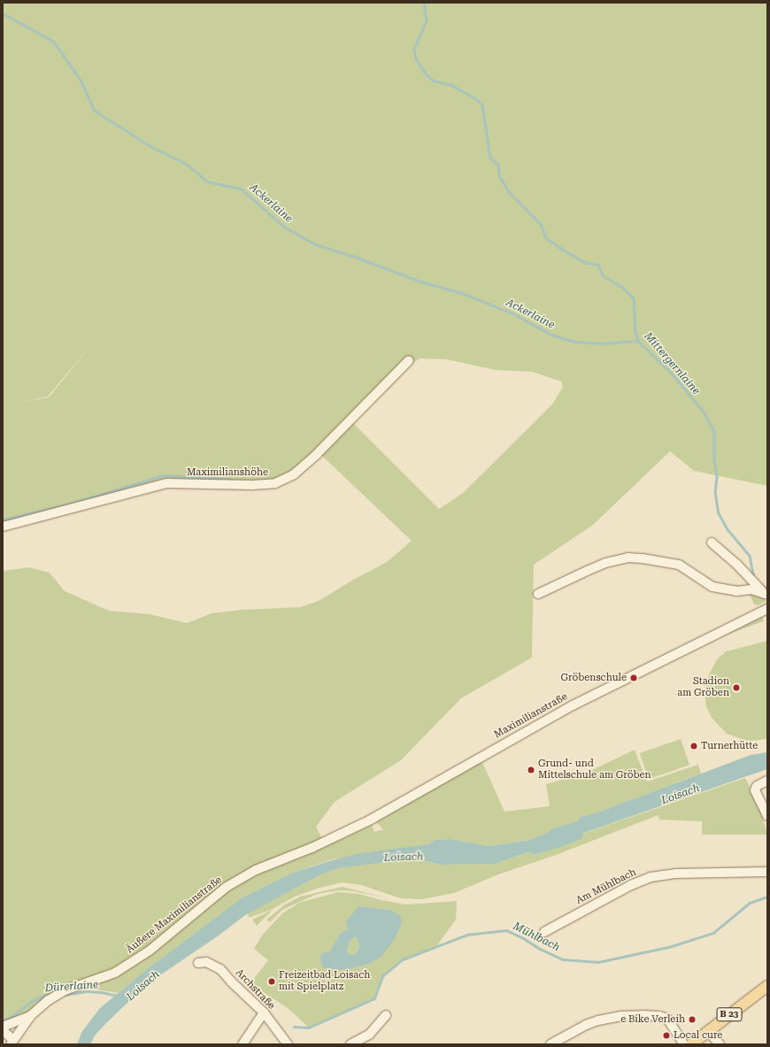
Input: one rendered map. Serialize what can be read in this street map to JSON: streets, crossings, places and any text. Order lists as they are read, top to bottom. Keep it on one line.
{"streets":{"main road":["B 23"],"street":["Maximilianshöhe","Maximilianstraße","Am Mühlbach","Äußere Maximilianstraße","Archstraße"]},"crossings":[["Maximilianstraße","Äußere Maximilianstraße"]],"water":["Ackerlaine","Mittergernlaine","Loisach","Mühlbach","Dürerlaine"],"places":["Gröbenschule","Stadion am Gröben","Turnerhütte","Grund- und Mittelschule am Gröben","Freizeitbad Loisach mit Spielplatz","e Bike Verleih","Local cure"]}
